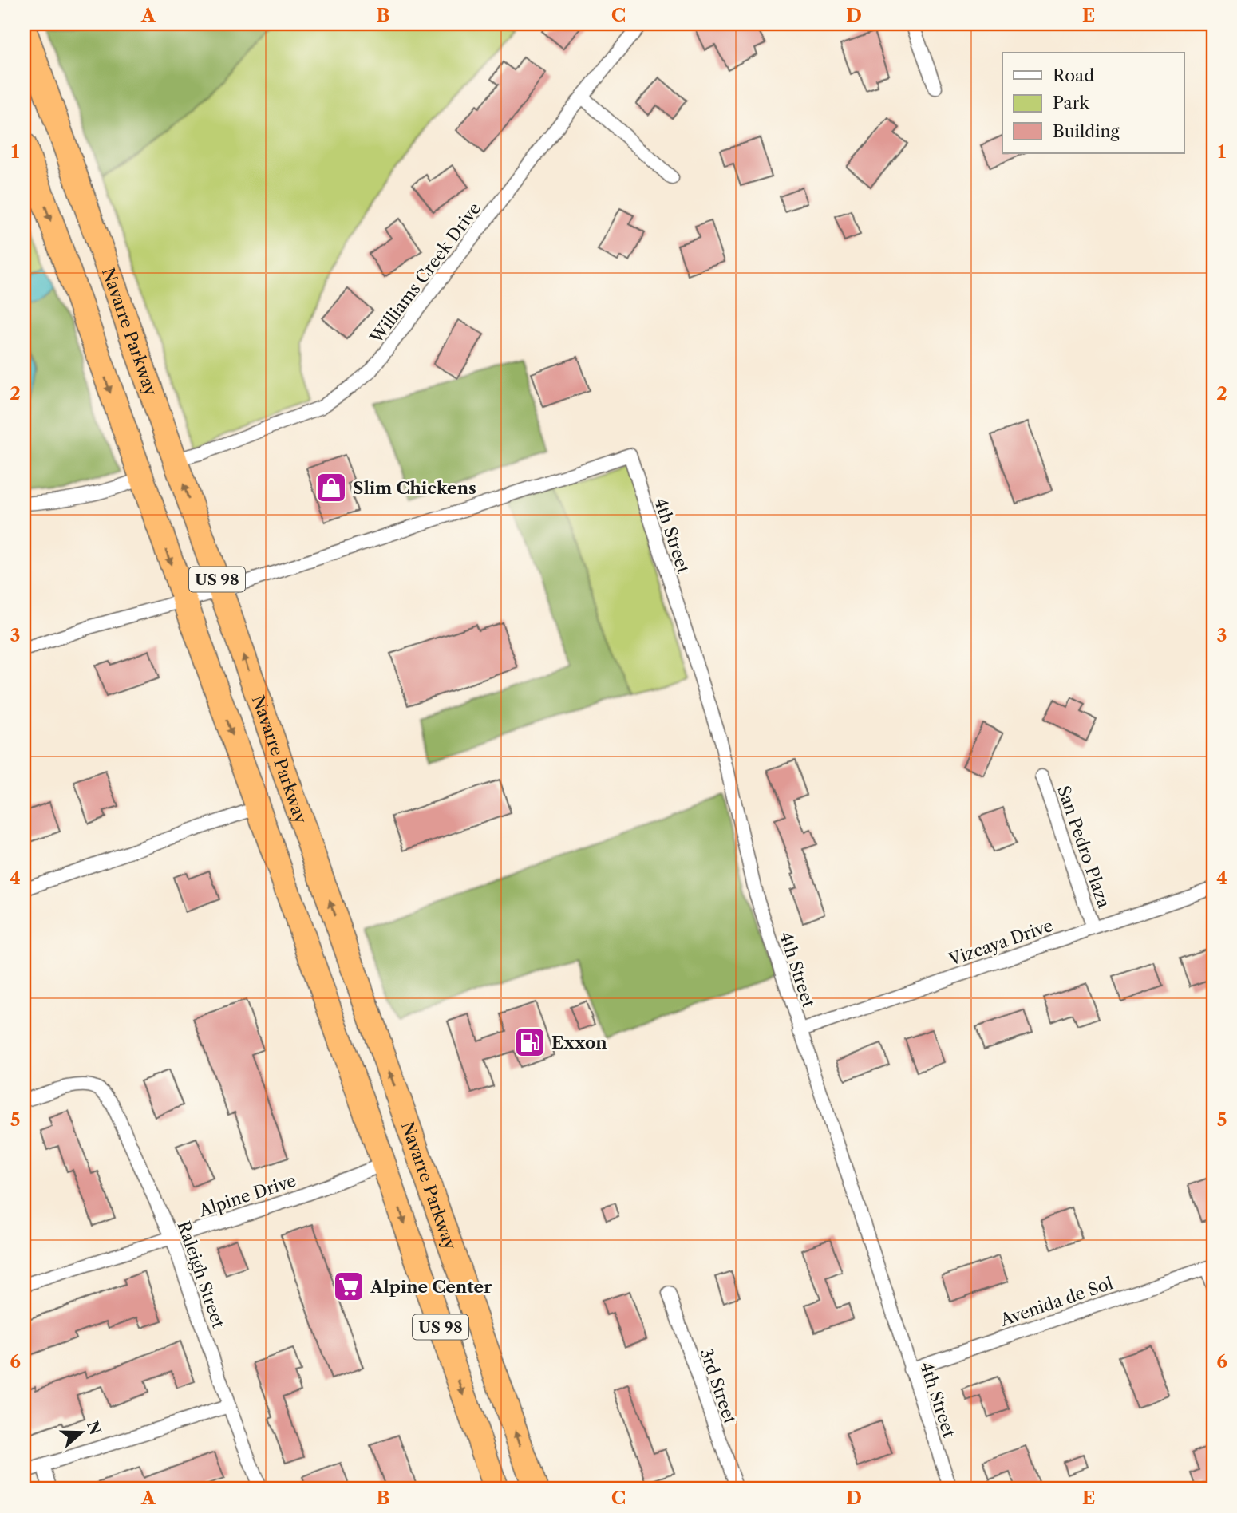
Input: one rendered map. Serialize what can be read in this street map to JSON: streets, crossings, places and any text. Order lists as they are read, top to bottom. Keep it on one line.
{"streets":{"highway":["Navarre Parkway","US 98"],"street":["Williams Creek Drive","4th Street","San Pedro Plaza","Vizcaya Drive","Alpine Drive","Raleigh Street","Avenida de Sol","3rd Street"]},"crossings":[["Williams Creek Drive","Navarre Parkway"],["Navarre Parkway","4th Street"],["4th Street","Vizcaya Drive"],["4th Street","Avenida de Sol"],["US 98","Alpine Drive"],["San Pedro Plaza","Vizcaya Drive"],["Alpine Drive","Raleigh Street"]],"places":{"shop":["Slim Chickens"],"fuel station":["Exxon"],"supermarket":["Alpine Center"]},"legend":["Road","Park","Building"],"north":"right","grid":{"columns":["A","B","C","D","E"],"rows":["1","2","3","4","5","6"]}}
